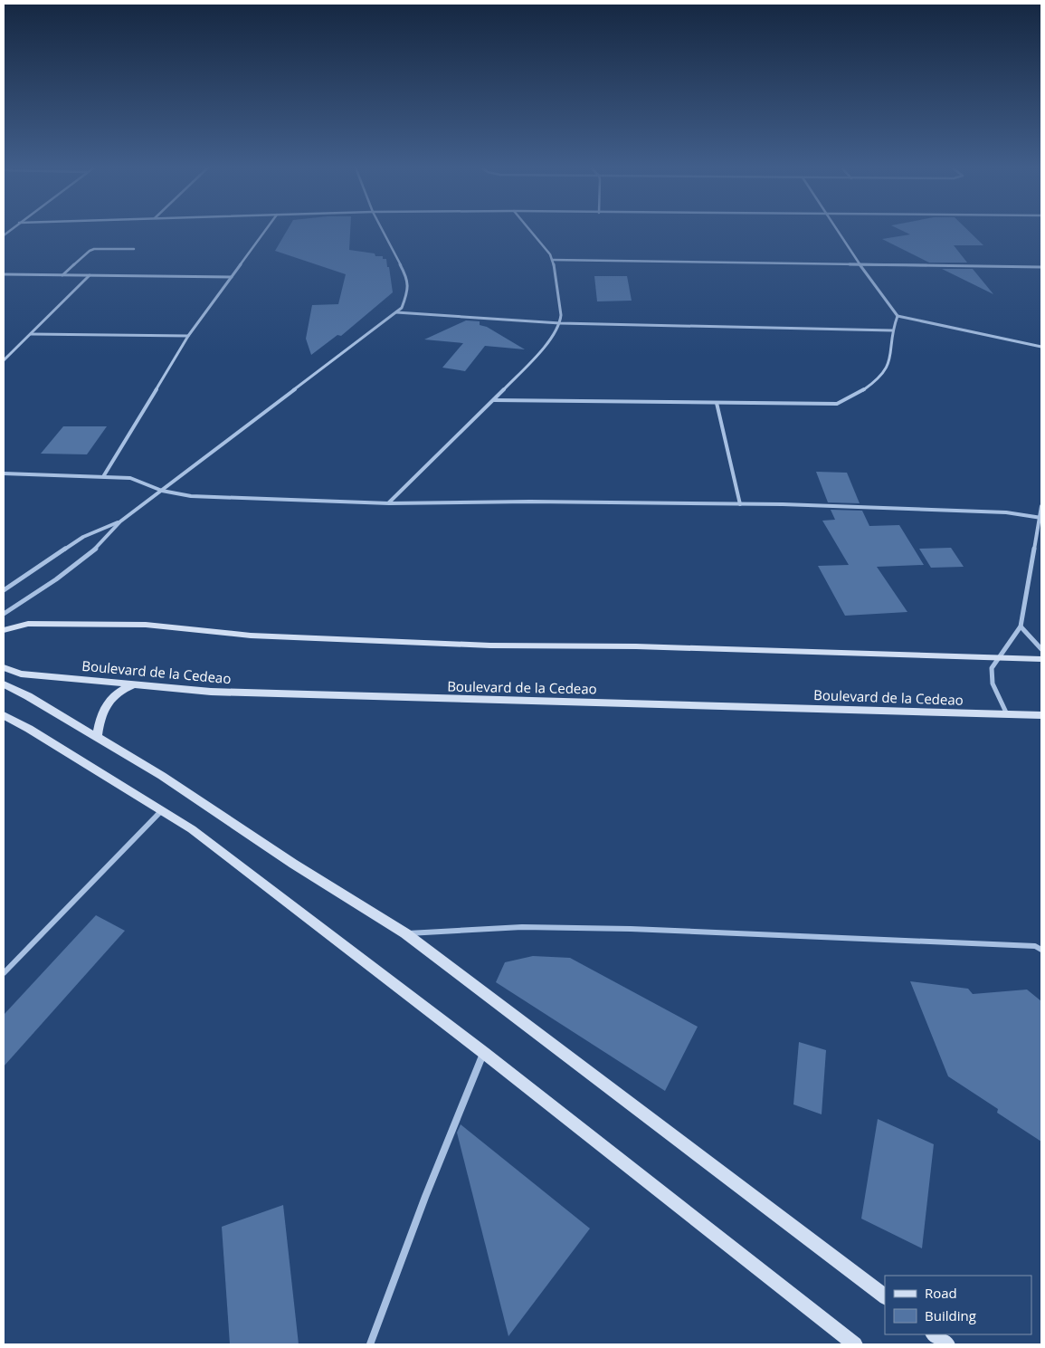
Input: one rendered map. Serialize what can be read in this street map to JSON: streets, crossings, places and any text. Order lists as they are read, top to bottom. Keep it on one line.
{"streets":{"main road":["Boulevard de la Cedeao"]},"legend":["Road","Building"]}
